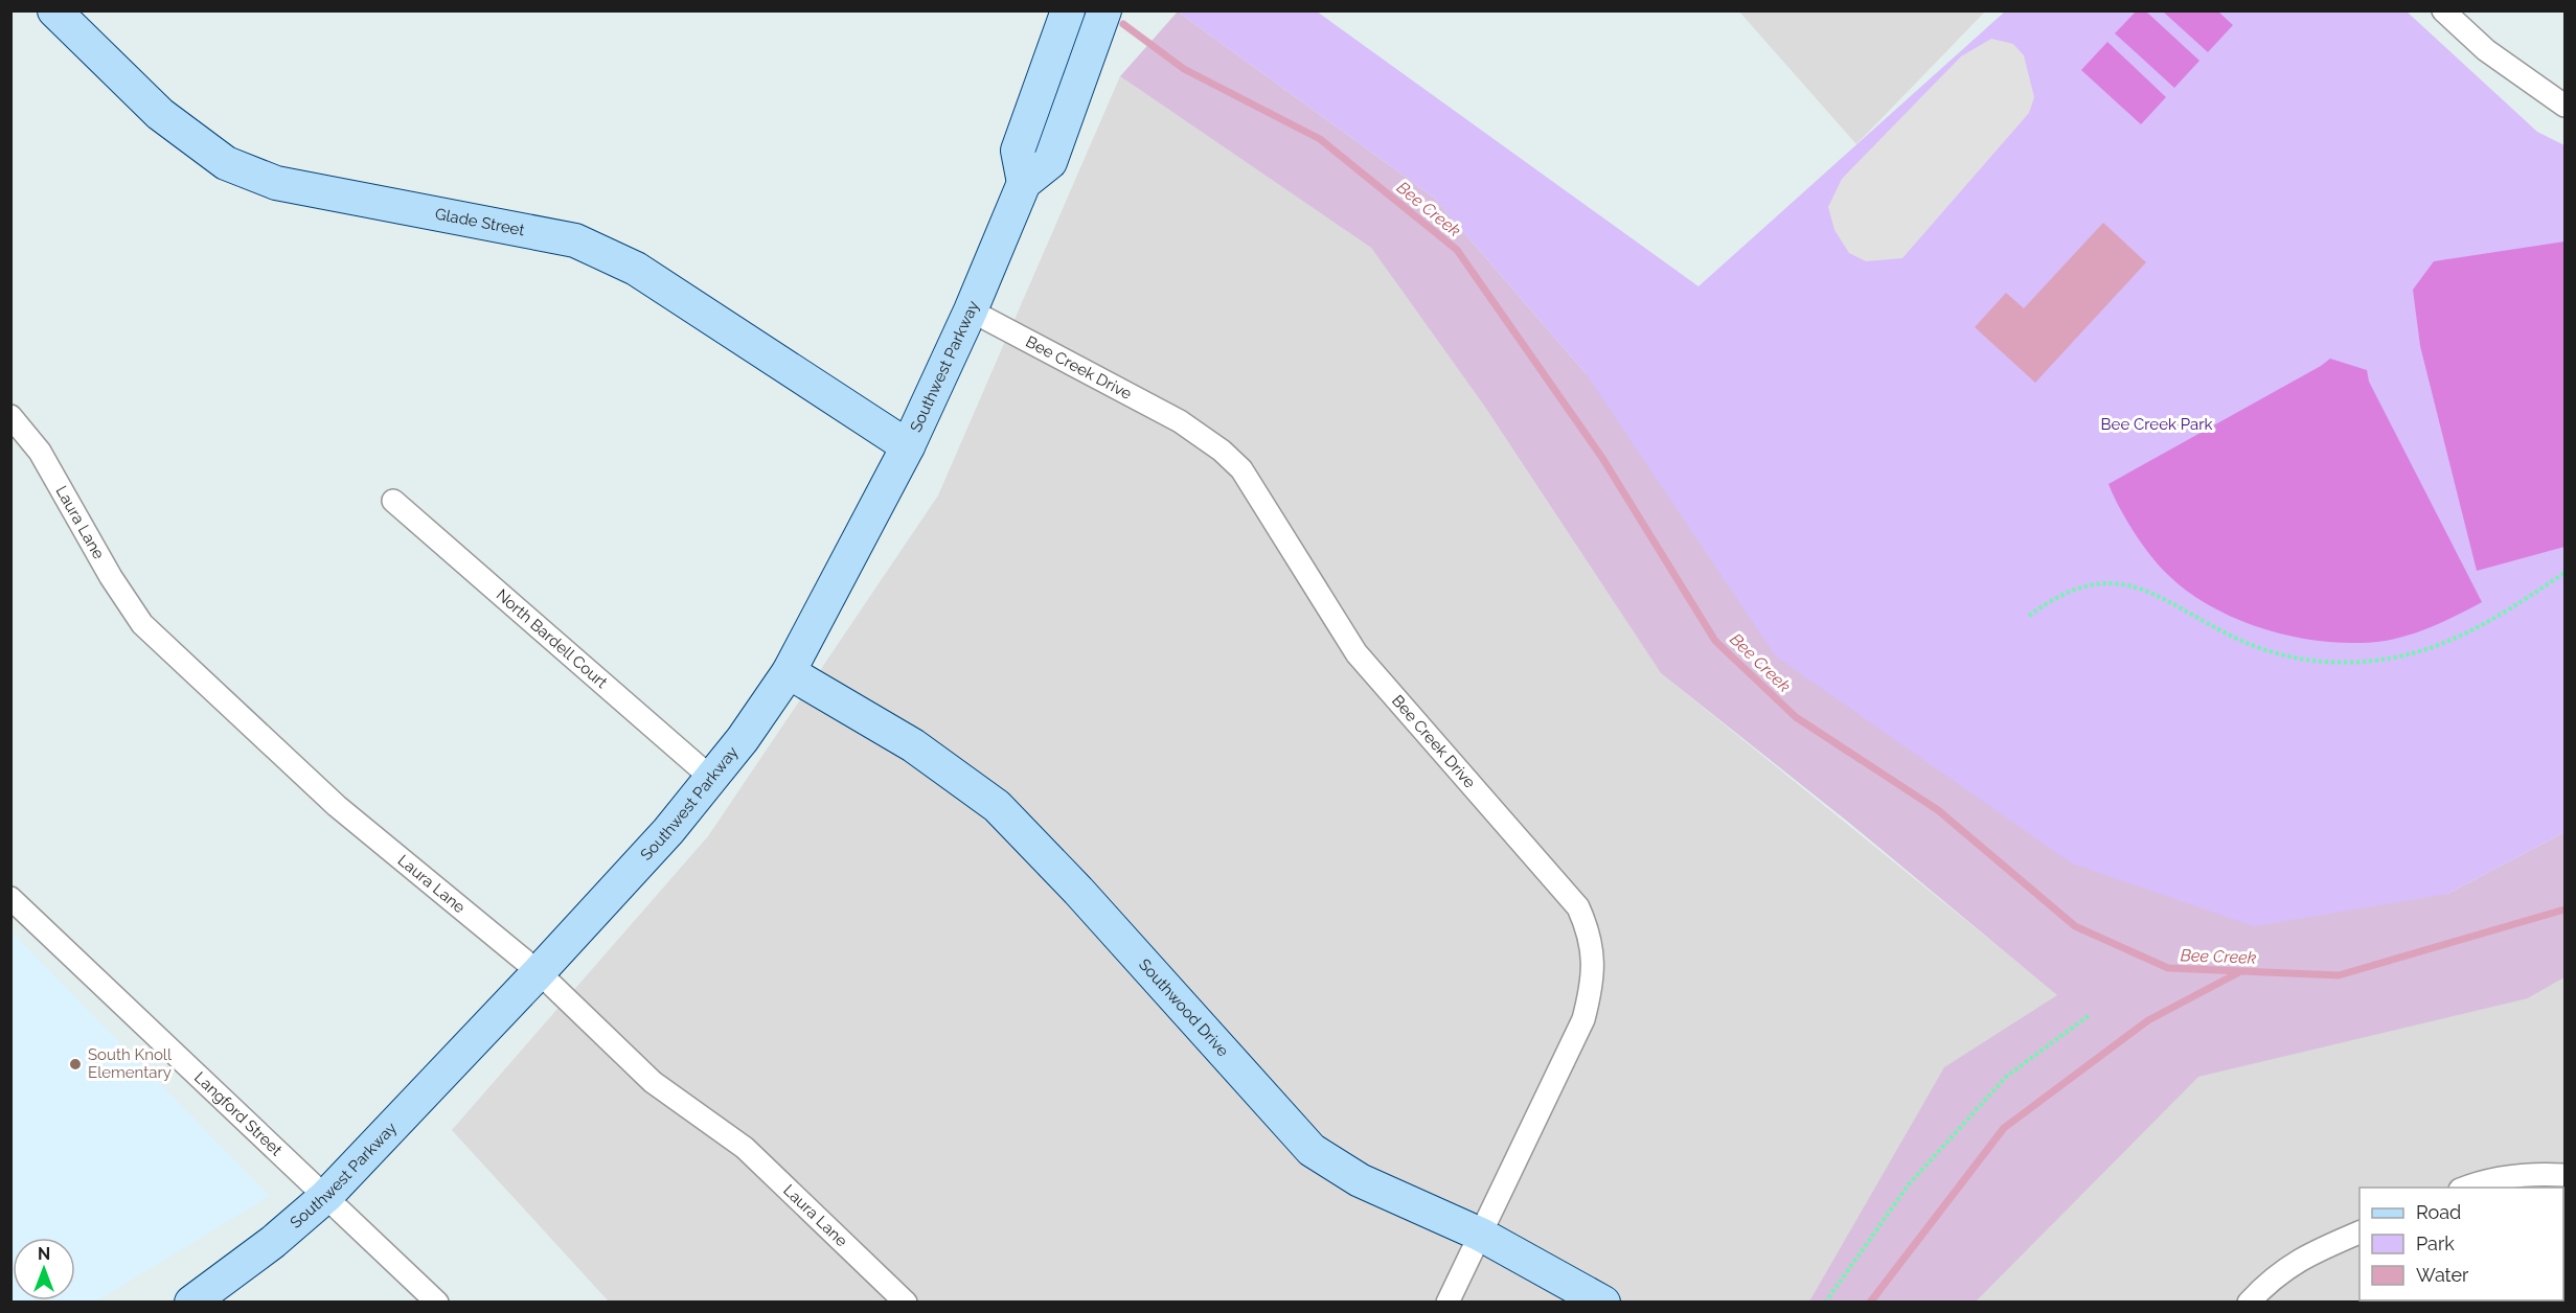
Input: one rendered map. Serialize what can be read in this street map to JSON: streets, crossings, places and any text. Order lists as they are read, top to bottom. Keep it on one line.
{"streets":{"street":["Glade Street","Southwest Parkway","Bee Creek Drive","Laura Lane","North Bardell Court","Southwood Drive","Langford Street"]},"crossings":[["Glade Street","Southwest Parkway"],["Southwest Parkway","Bee Creek Drive"],["Southwest Parkway","Laura Lane"],["Southwest Parkway","North Bardell Court"],["Southwest Parkway","Southwood Drive"],["Southwest Parkway","Langford Street"],["Bee Creek Drive","Southwood Drive"]],"water":["Bee Creek"],"parks":["Bee Creek Park"],"places":["South Knoll Elementary"],"legend":["Road","Park","Water"],"north":"top"}
